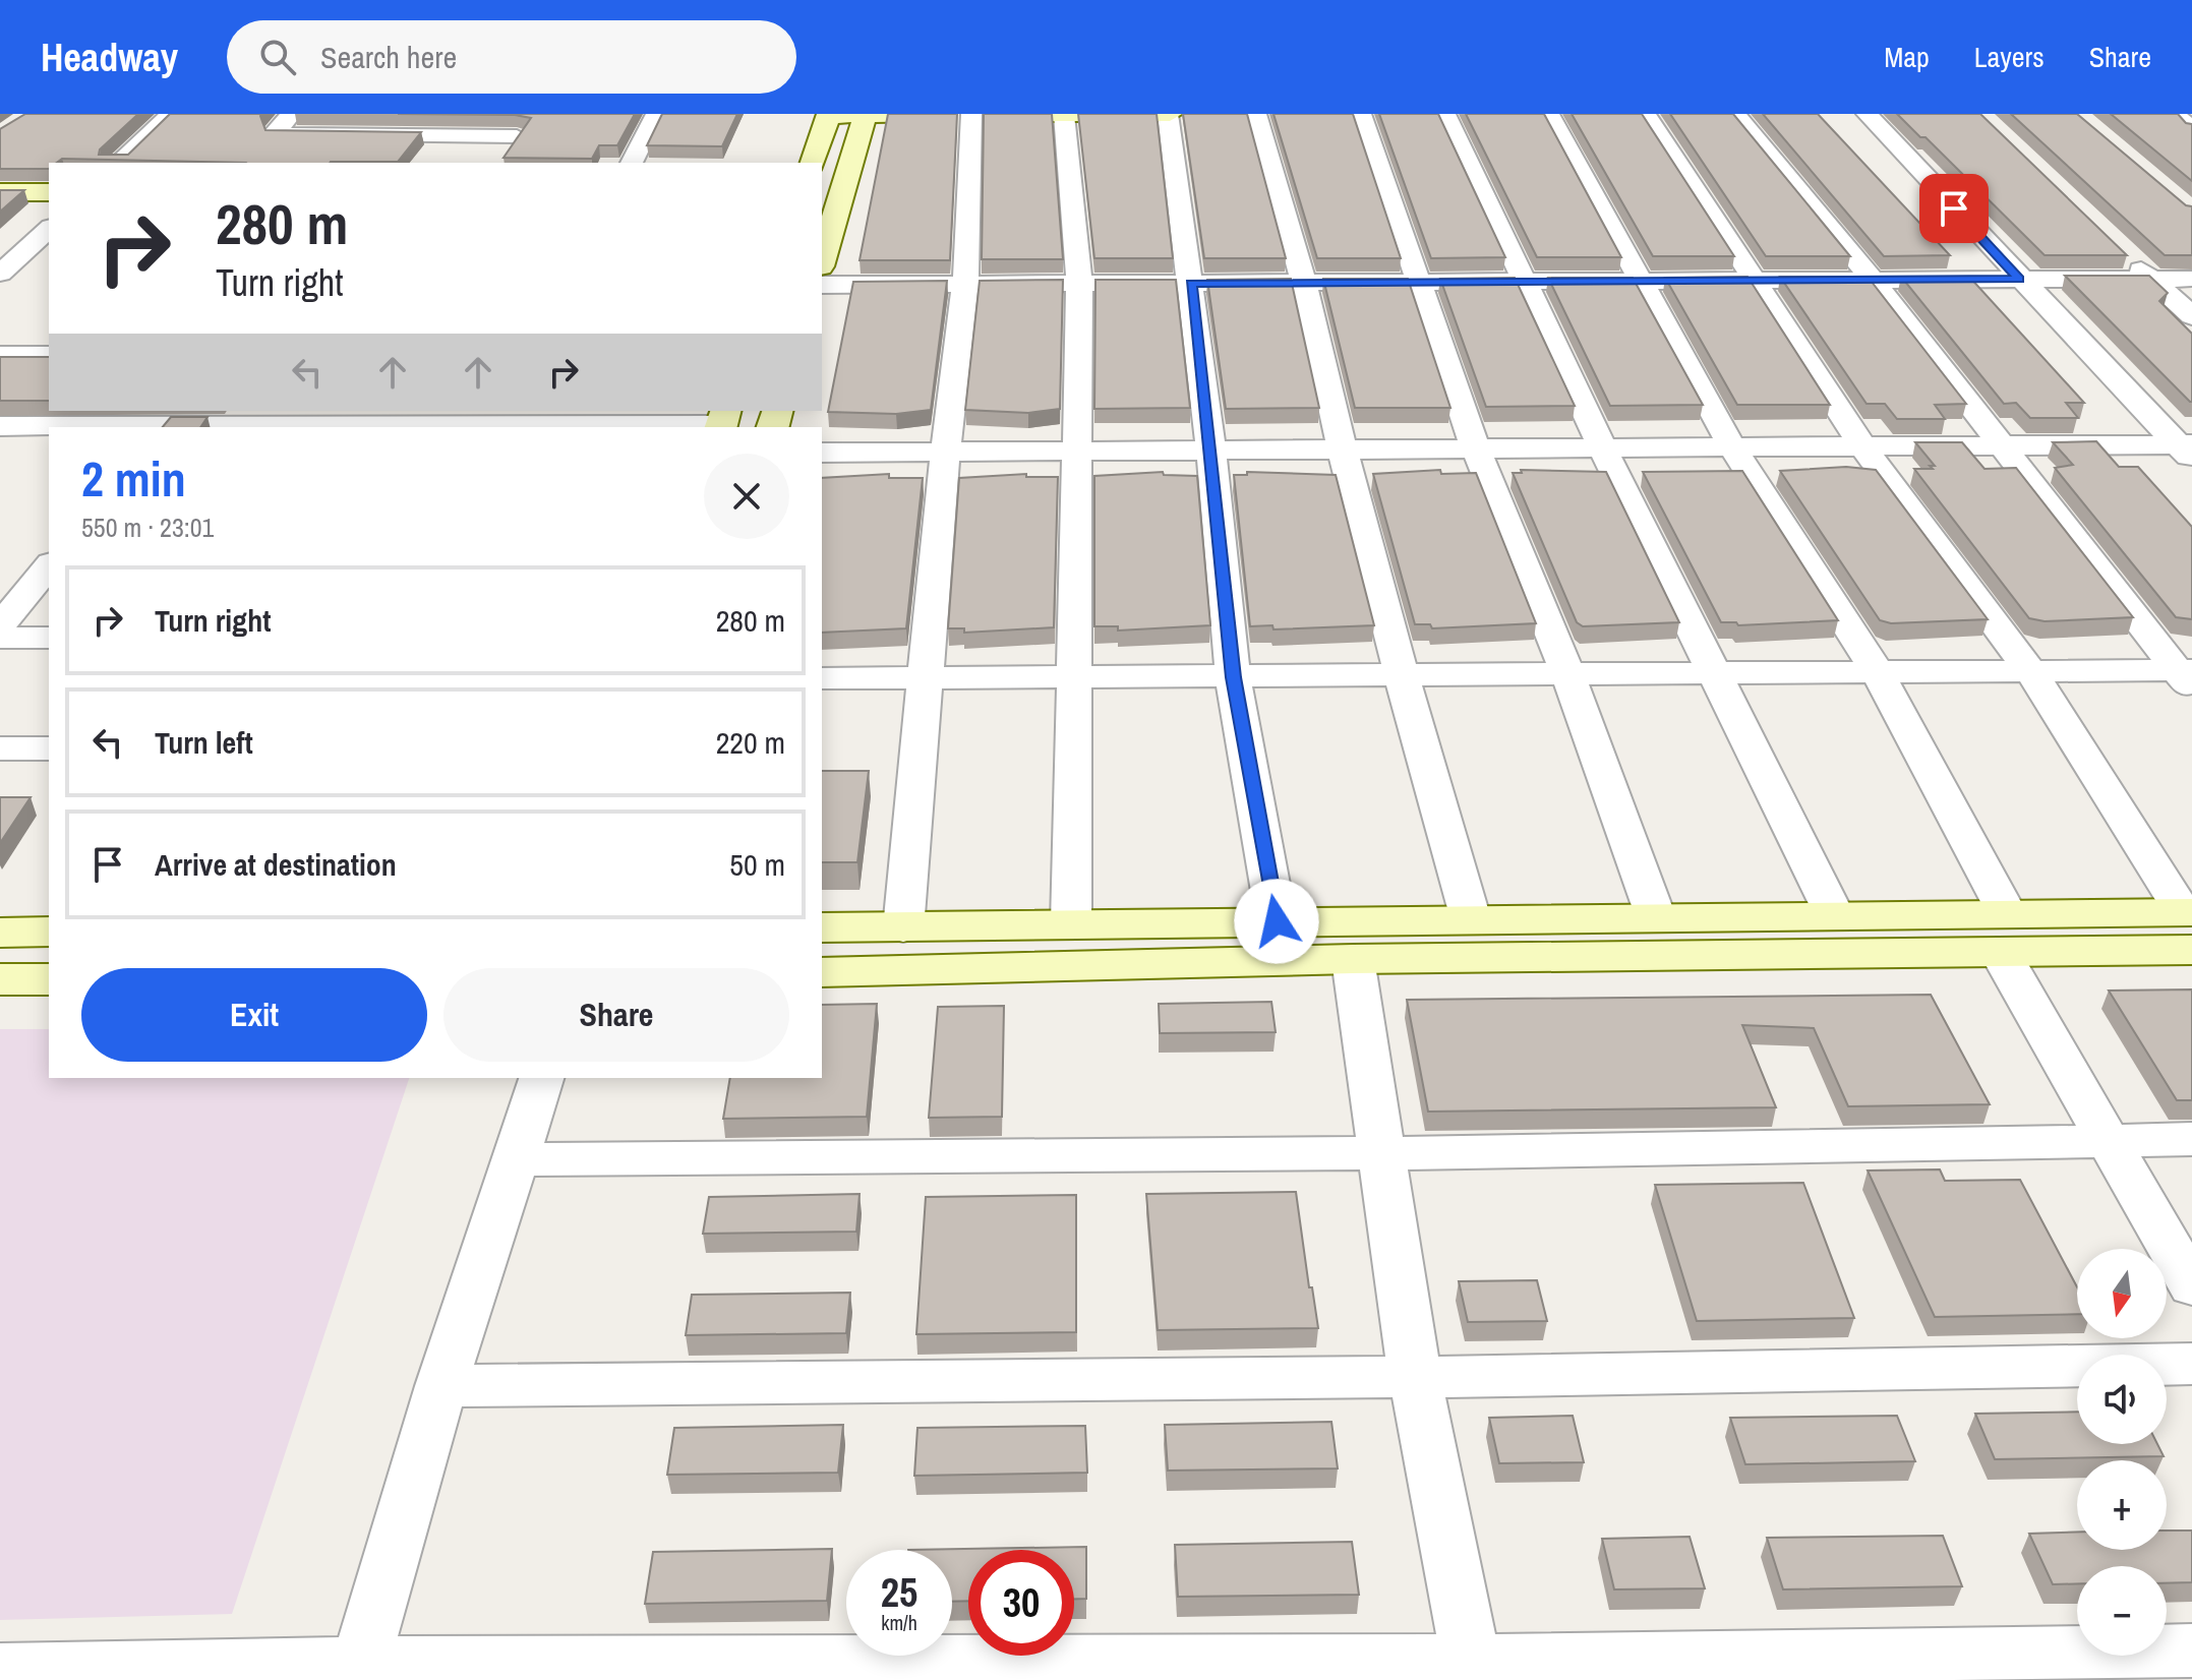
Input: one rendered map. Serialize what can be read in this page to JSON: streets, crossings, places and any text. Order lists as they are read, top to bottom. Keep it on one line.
{"north":"bottom","page":{"header":"Headway","search":"Search here","nav":["Map","Layers","Share"],"turn":["280 m","Turn right"],"heading":["2 min","550 m · 23:01"],"list":[{"name":"Turn right","value":"280 m"},{"name":"Turn left","value":"220 m"},{"name":"Arrive at destination","value":"50 m"}],"buttons":["Exit","Share"],"map_buttons":["+","−"],"speed":"25 km/h","limit":"30"}}
